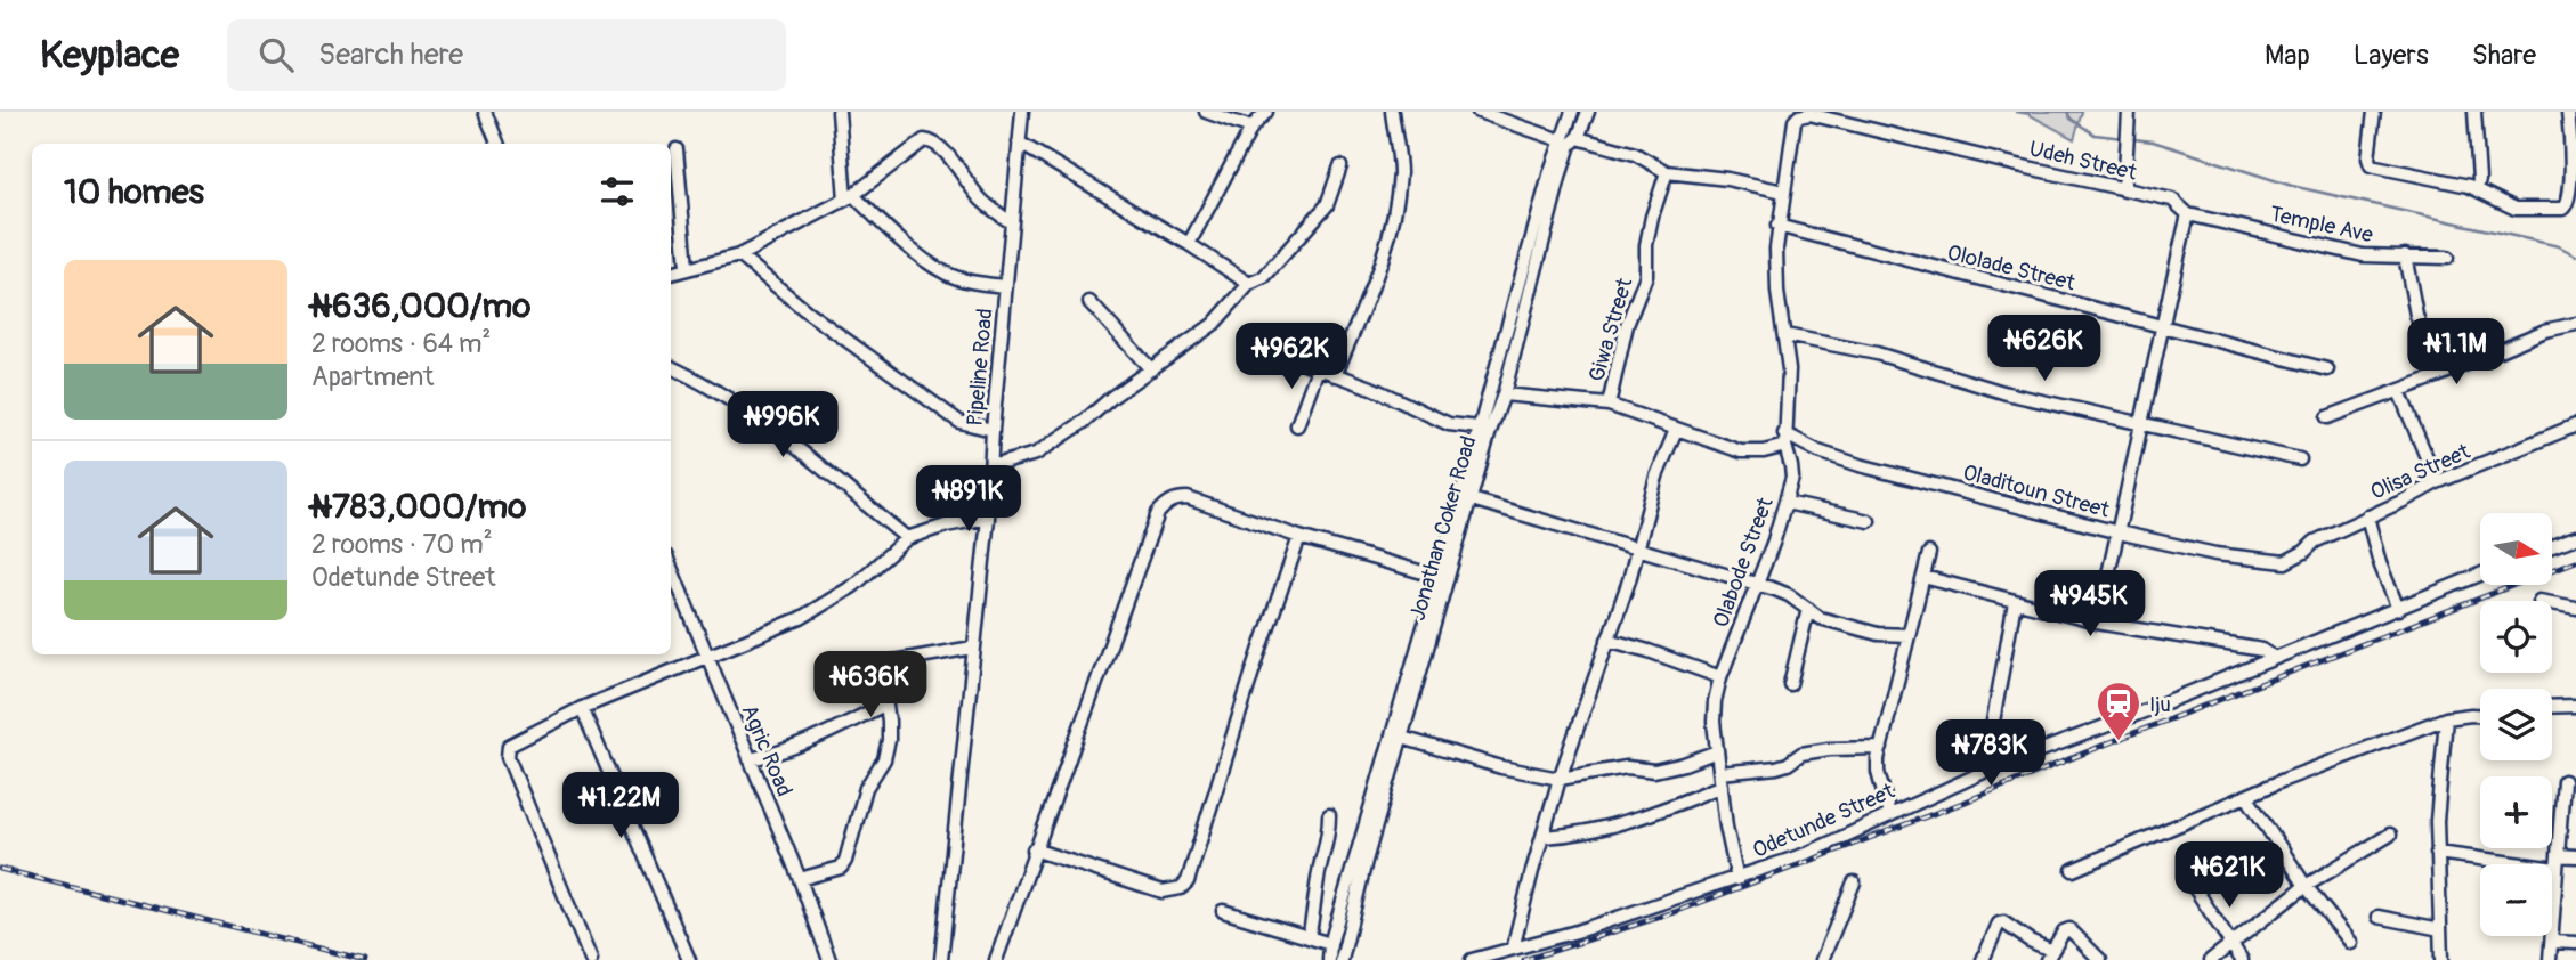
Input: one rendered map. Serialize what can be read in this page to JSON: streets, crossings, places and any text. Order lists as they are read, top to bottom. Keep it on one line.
{"streets":{"street":["Udeh Street","Temple Ave","Ololade Street","Giwa Street","Pipeline Road","Olisa Street","Oladitoun Street","Jonathan Coker Road","Olabode Street","Agric Road","Odetunde Street"]},"crossings":[["Udeh Street","Temple Ave"],["Udeh Street","Olabode Street"],["Ololade Street","Olabode Street"],["Olisa Street","Oladitoun Street"],["Oladitoun Street","Olabode Street"],["Olabode Street","Odetunde Street"]],"places":{"station":["Iju"]},"north":"right","page":{"header":"Keyplace","search":"Search here","nav":["Map","Layers","Share"],"heading":"10 homes","list":[{"name":"₦636,000/mo","note":"2 rooms · 64 m² · Apartment"},{"name":"₦783,000/mo","note":"2 rooms · 70 m² · Odetunde Street"}],"price":["₦626K","₦1.1M","₦962K","₦996K","₦891K","₦945K","₦636K","₦783K","₦1.22M","₦621K"],"map_buttons":["+","−"]}}
